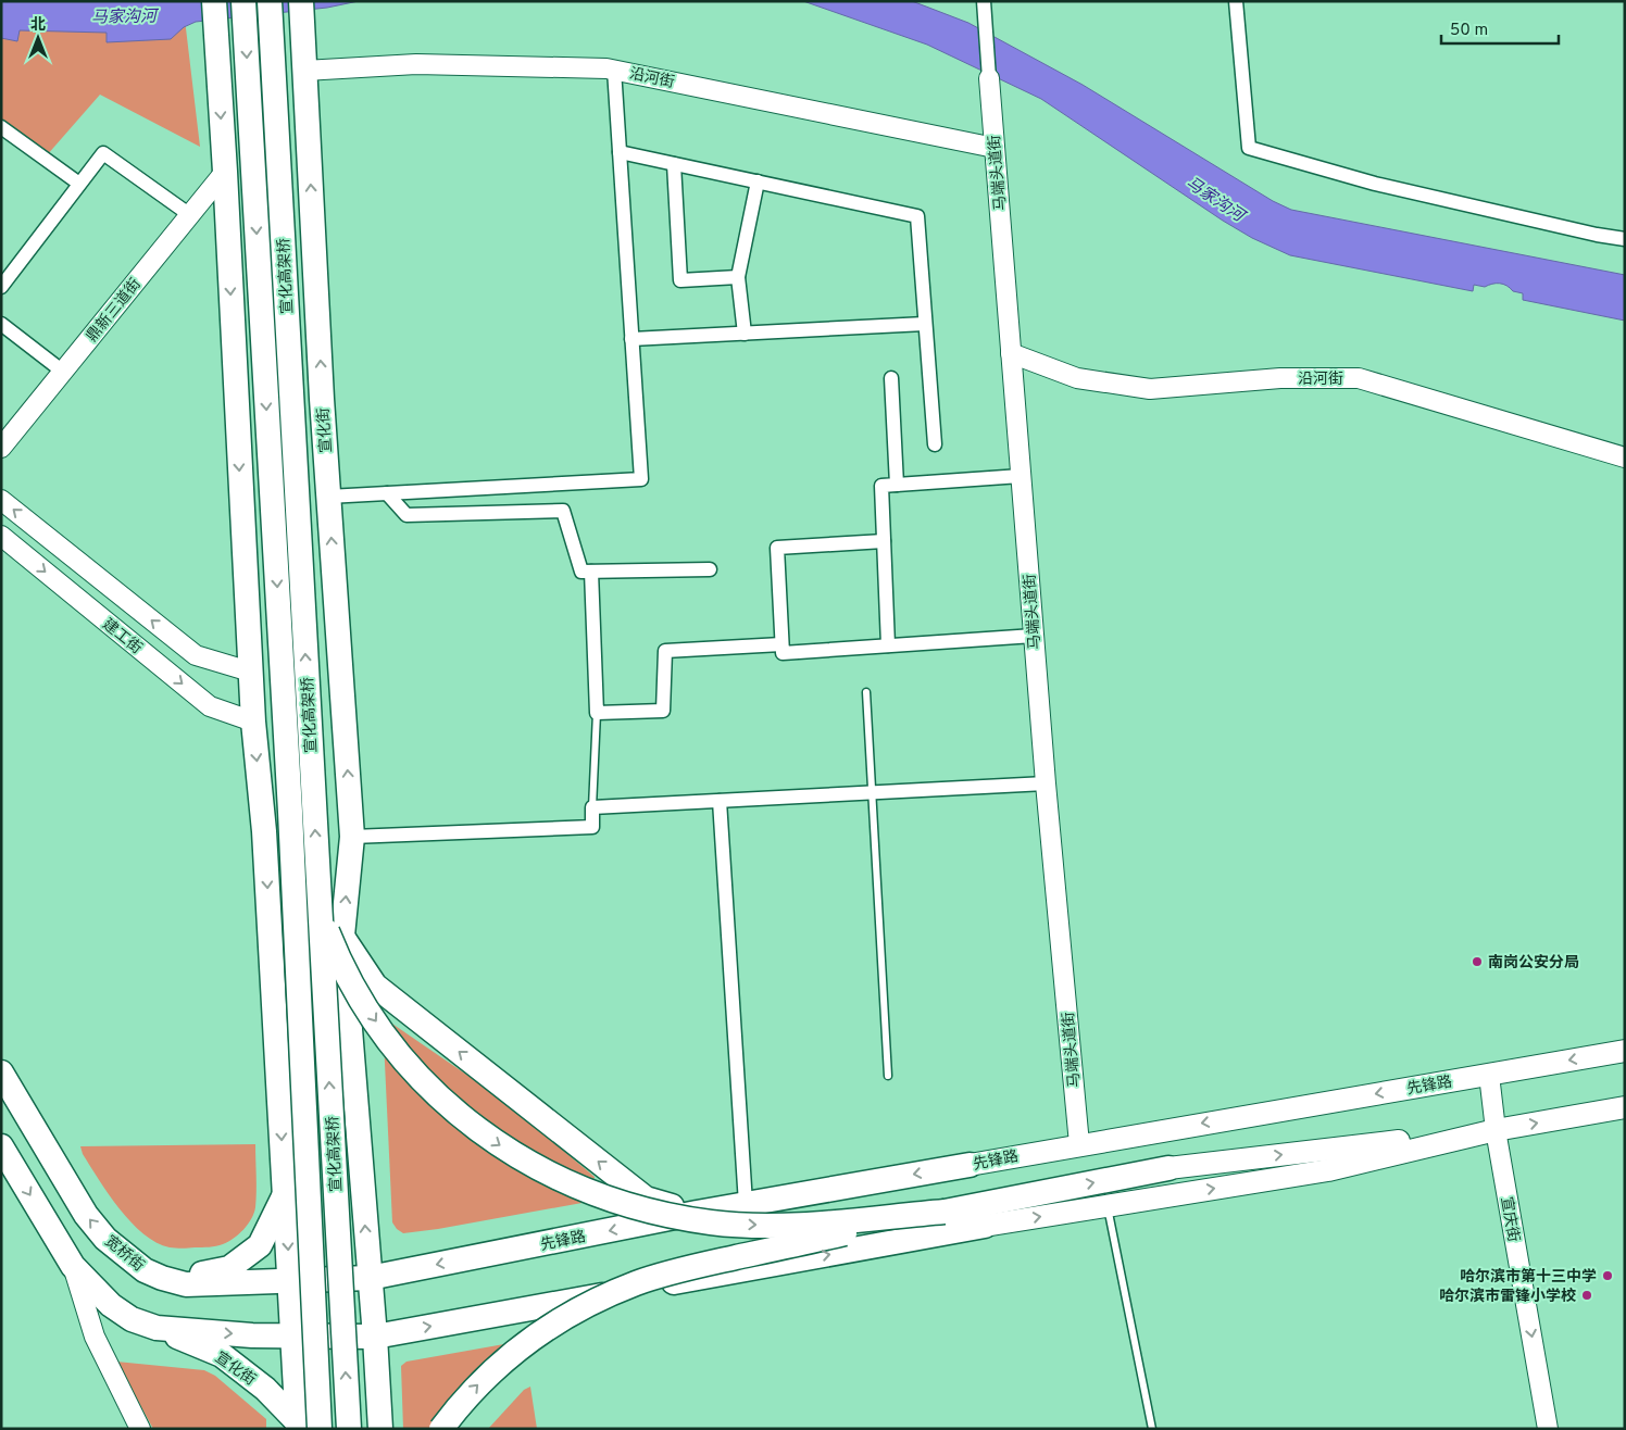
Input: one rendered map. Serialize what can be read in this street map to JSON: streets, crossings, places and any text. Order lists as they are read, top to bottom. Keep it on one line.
{"streets":{"highway":["宣化高架桥","宣化街","先锋路","宽桥街"],"street":["沿河街","马端头道街","鼎新三道街","建工街","宣庆街"]},"crossings":[["沿河街","马端头道街"],["沿河街","宣化街"],["马端头道街","先锋路"],["宣化高架桥","宣化街"],["宣化街","先锋路"],["宣化街","宽桥街"],["先锋路","宣庆街"],["先锋路","宽桥街"]],"one_way":["宣庆街"],"water":["马家沟河"],"places":["南岗公安分局","哈尔滨市第十三中学","哈尔滨市雷锋小学校"],"scale_bar":"50 m","north":"top"}
